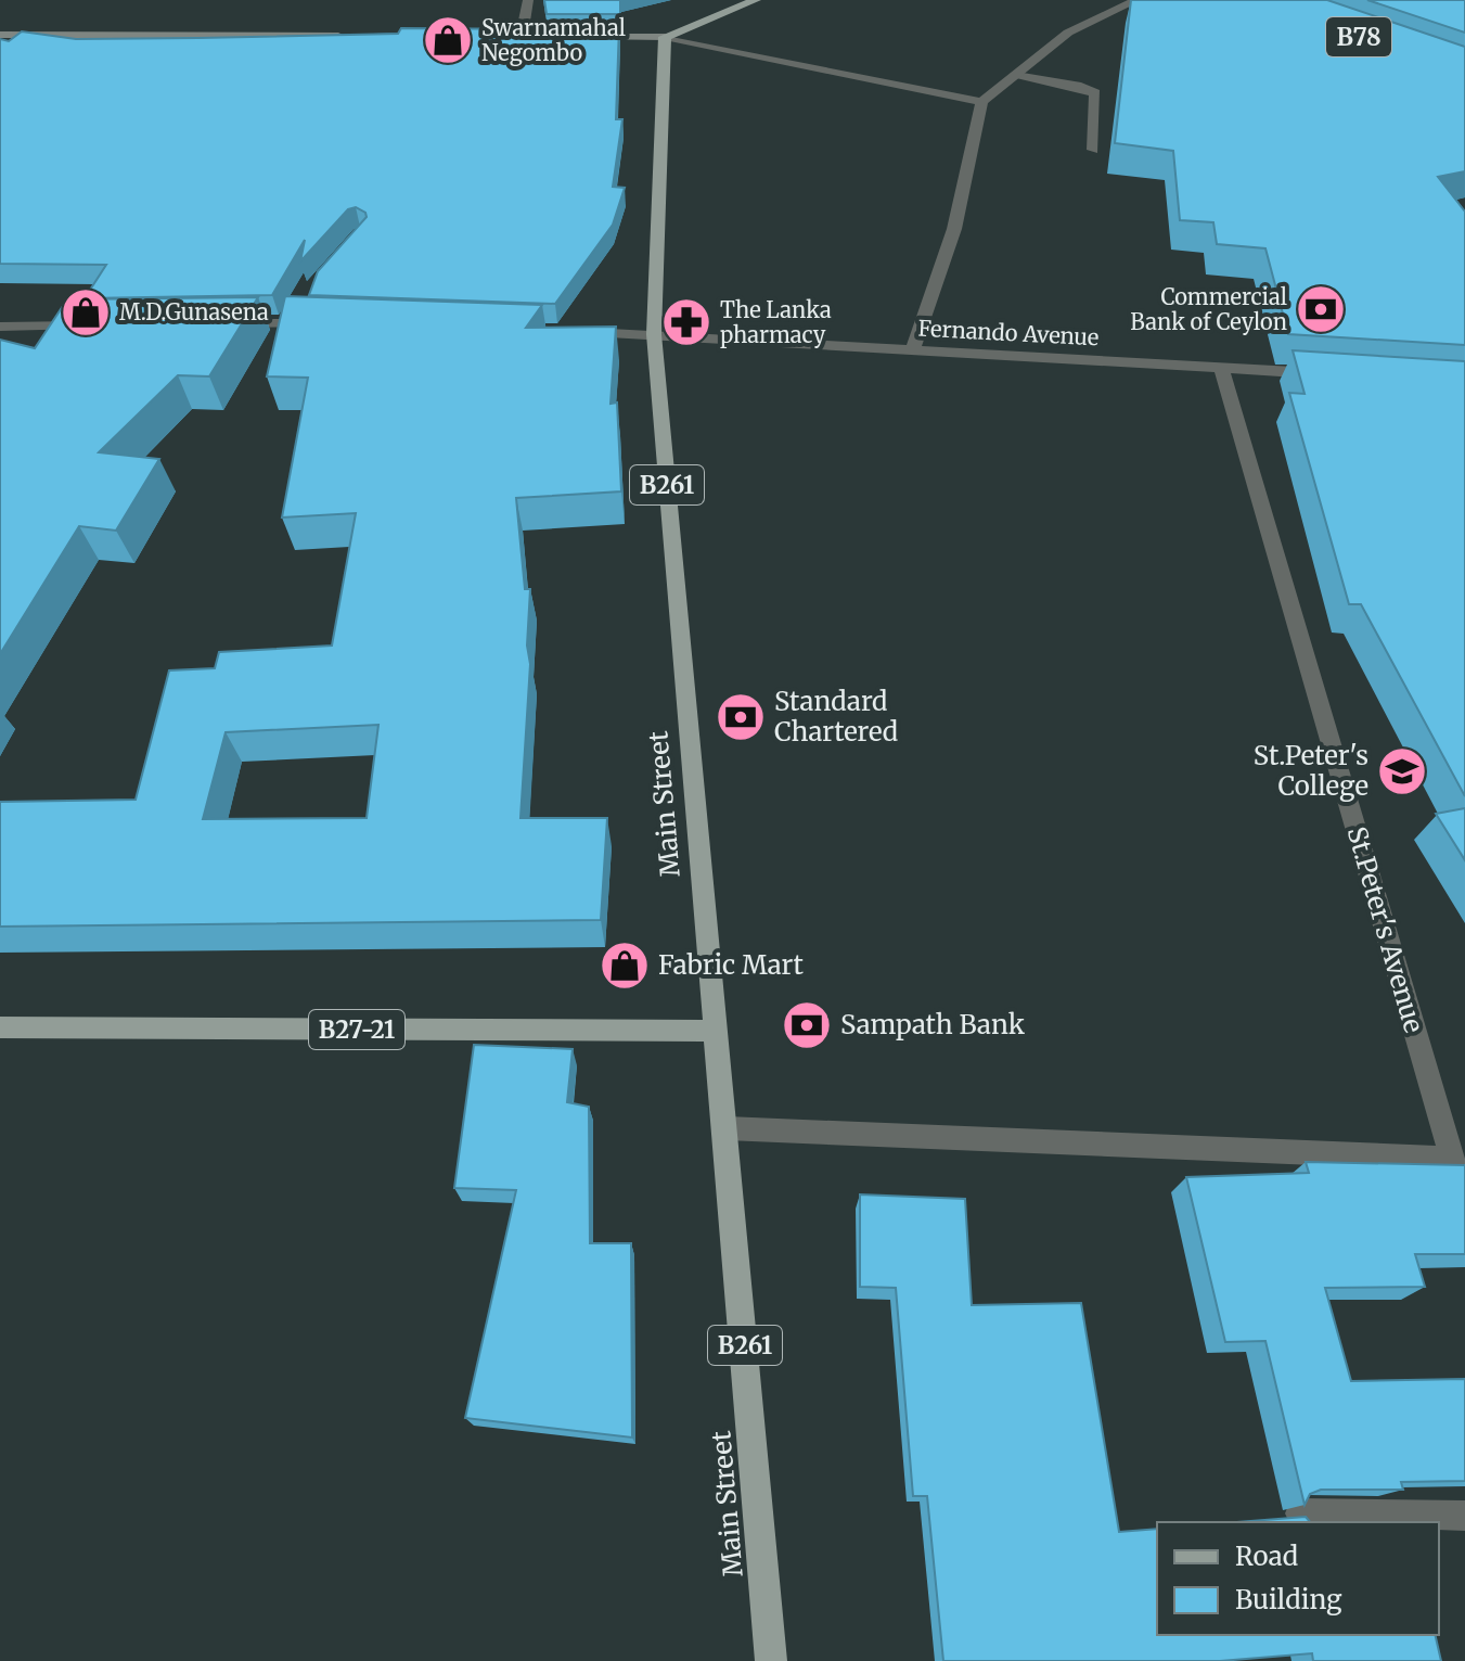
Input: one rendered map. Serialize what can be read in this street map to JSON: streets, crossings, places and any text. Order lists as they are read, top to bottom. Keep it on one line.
{"streets":{"main road":["B261","Main Street","B27-21"],"street":["Fernando Avenue","St.Peter's Avenue"]},"crossings":[["Fernando Avenue","Main Street"],["Fernando Avenue","St.Peter's Avenue"],["Main Street","B27-21"]],"places":{"shop":["Swarnamahal Negombo","M.D.Gunasena","Fabric Mart"],"bank":["Commercial Bank of Ceylon","Standard Chartered","Sampath Bank"],"pharmacy":["The Lanka pharmacy"],"school or university":["St.Peter's College"]},"legend":["Road","Building"]}
